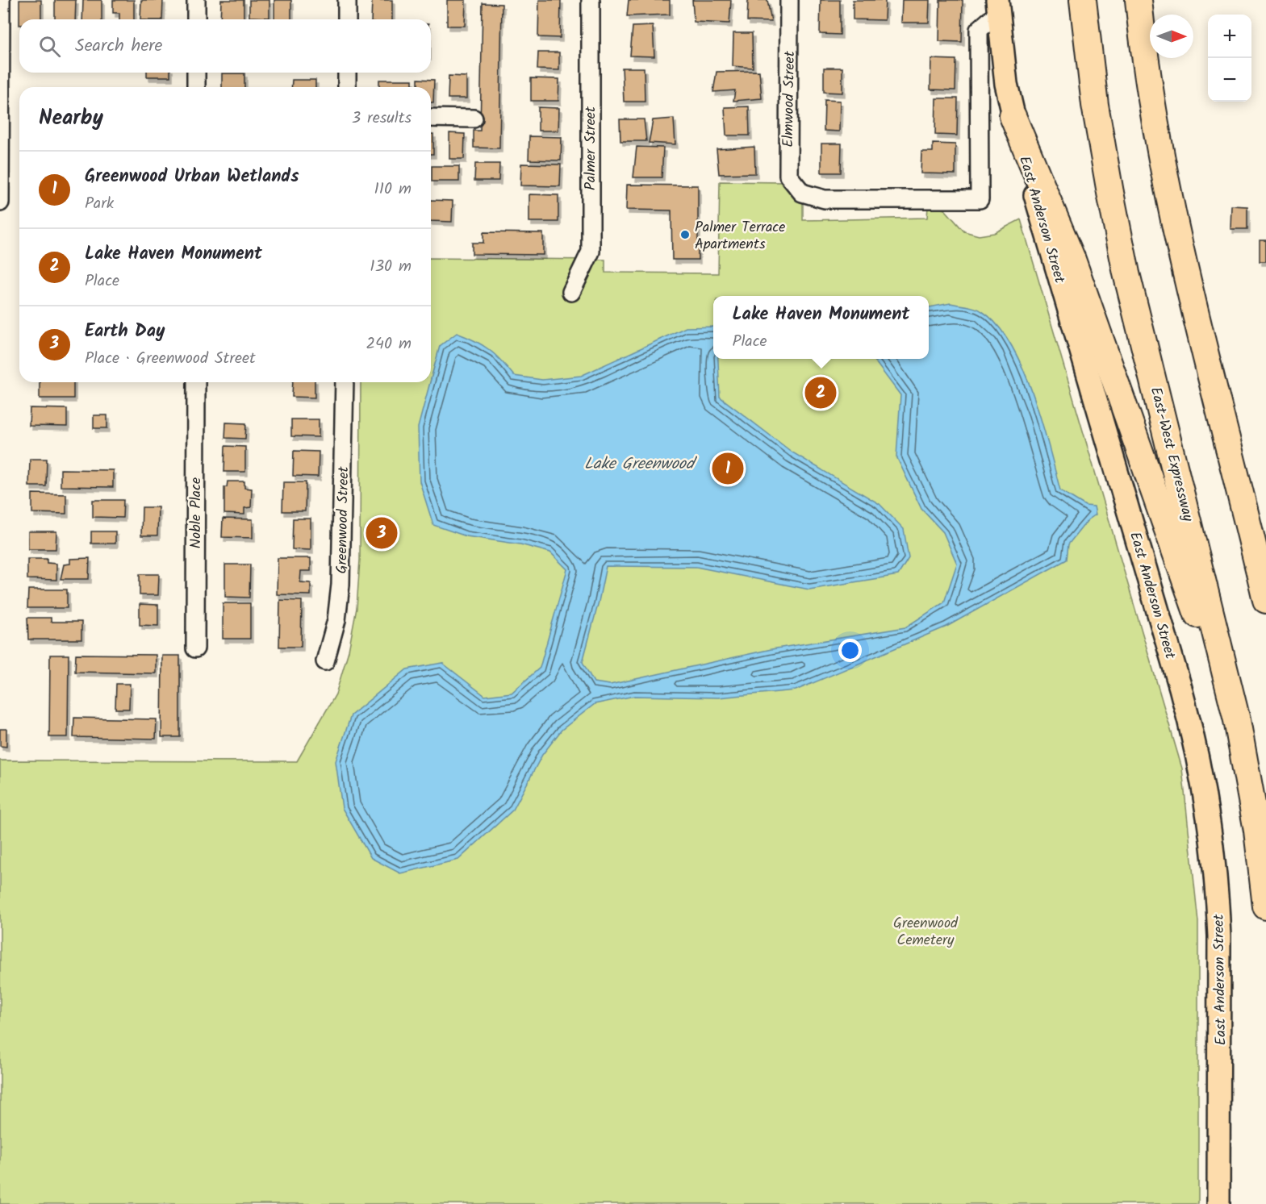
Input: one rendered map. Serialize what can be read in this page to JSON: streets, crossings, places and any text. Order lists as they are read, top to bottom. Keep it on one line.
{"streets":{"highway":["East-West Expressway"],"main road":["East Anderson Street"],"street":["Elmwood Street","Palmer Street","Noble Place","Greenwood Street"]},"crossings":[["Elmwood Street","East Anderson Street"]],"water":["Lake Greenwood"],"parks":["Greenwood Cemetery"],"places":["Palmer Terrace Apartments"],"north":"right","page":{"map_buttons":["+","−"],"search":"Search here","heading":["Nearby","3 results"],"list":[{"mark":"1","name":"Greenwood Urban Wetlands","note":"Park","value":"110 m"},{"mark":"2","name":"Lake Haven Monument","note":"Place","value":"130 m"},{"mark":"3","name":"Earth Day","note":"Place · Greenwood Street","value":"240 m"}],"popup":["Lake Haven Monument","Place"],"pins":["2","1","3"]}}
